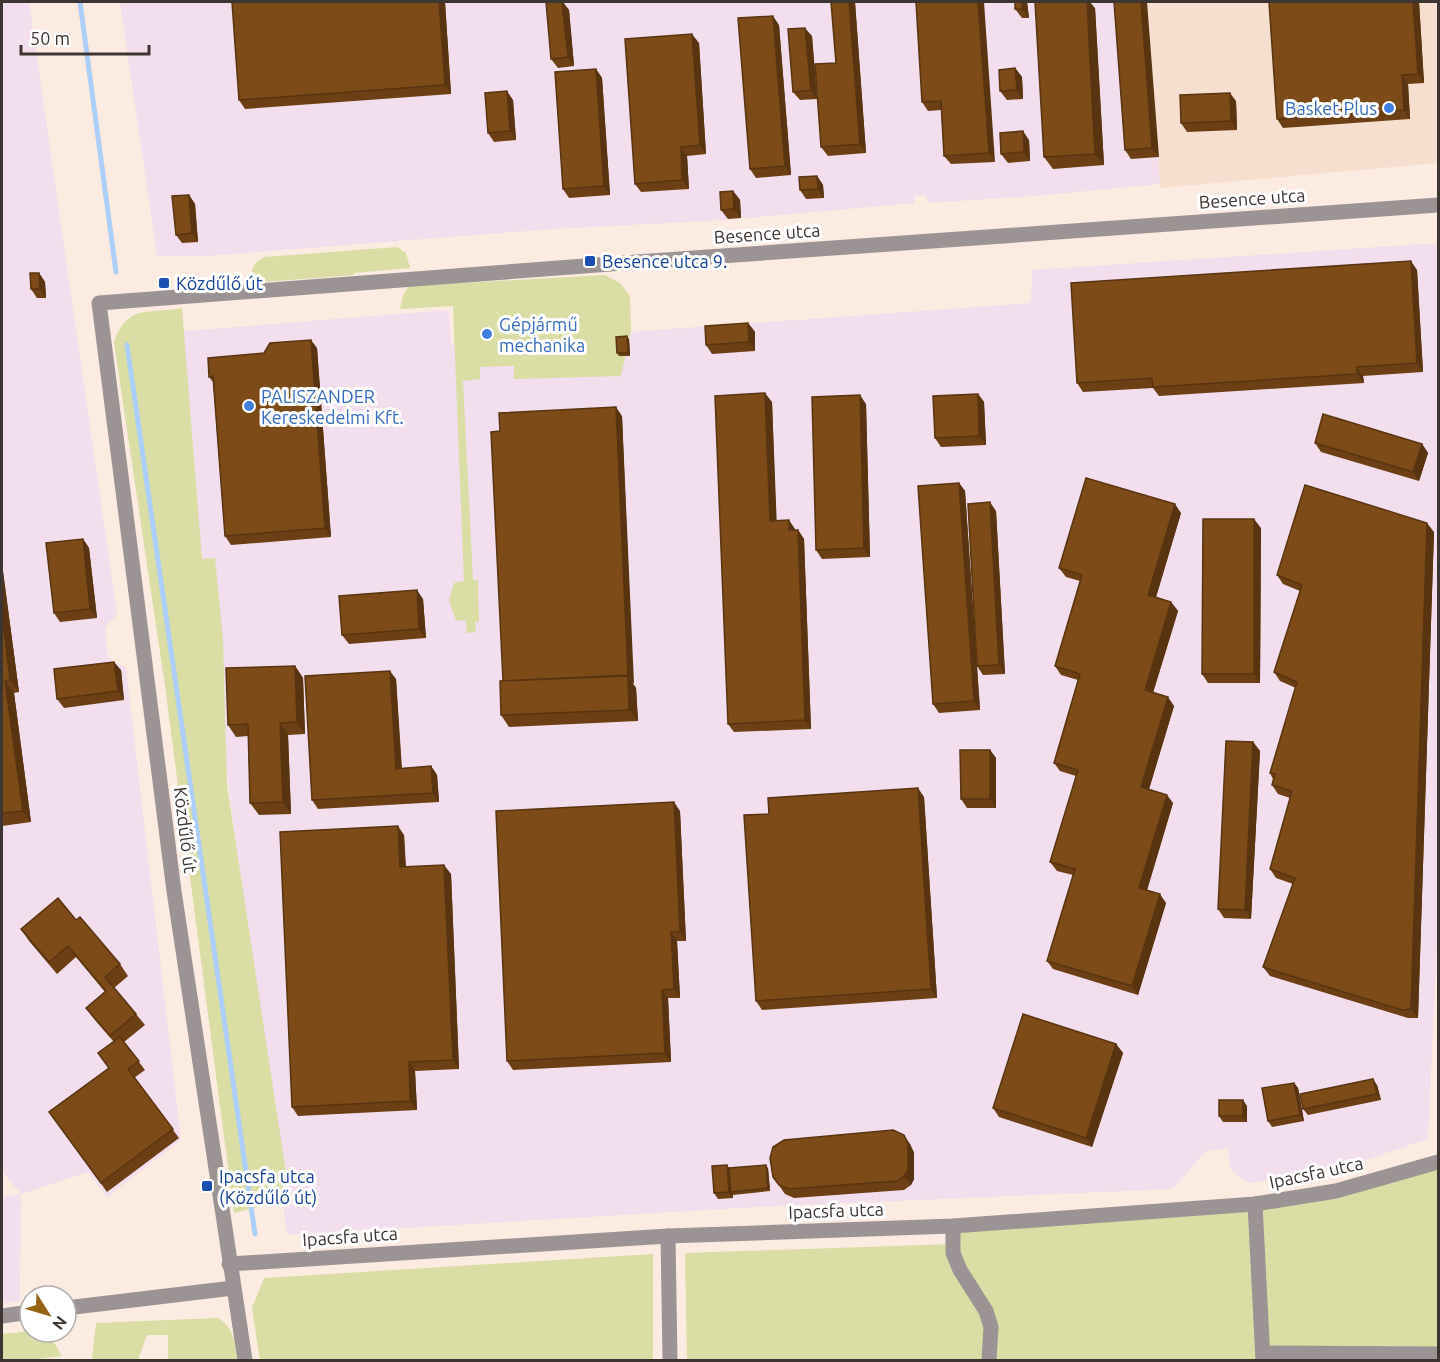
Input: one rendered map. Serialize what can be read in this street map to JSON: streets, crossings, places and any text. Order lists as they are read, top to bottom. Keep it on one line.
{"streets":{"street":["Besence utca","Közdűlő út","Ipacsfa utca"]},"crossings":[["Besence utca","Közdűlő út"],["Közdűlő út","Ipacsfa utca"]],"places":{"other":["Basket Plus","Gépjármű mechanika","PALISZANDER Kereskedelmi Kft."],"transit":["Besence utca 9.","Közdűlő út","Ipacsfa utca (Közdűlő út)"]},"scale_bar":"50 m","north":"bottom right"}
